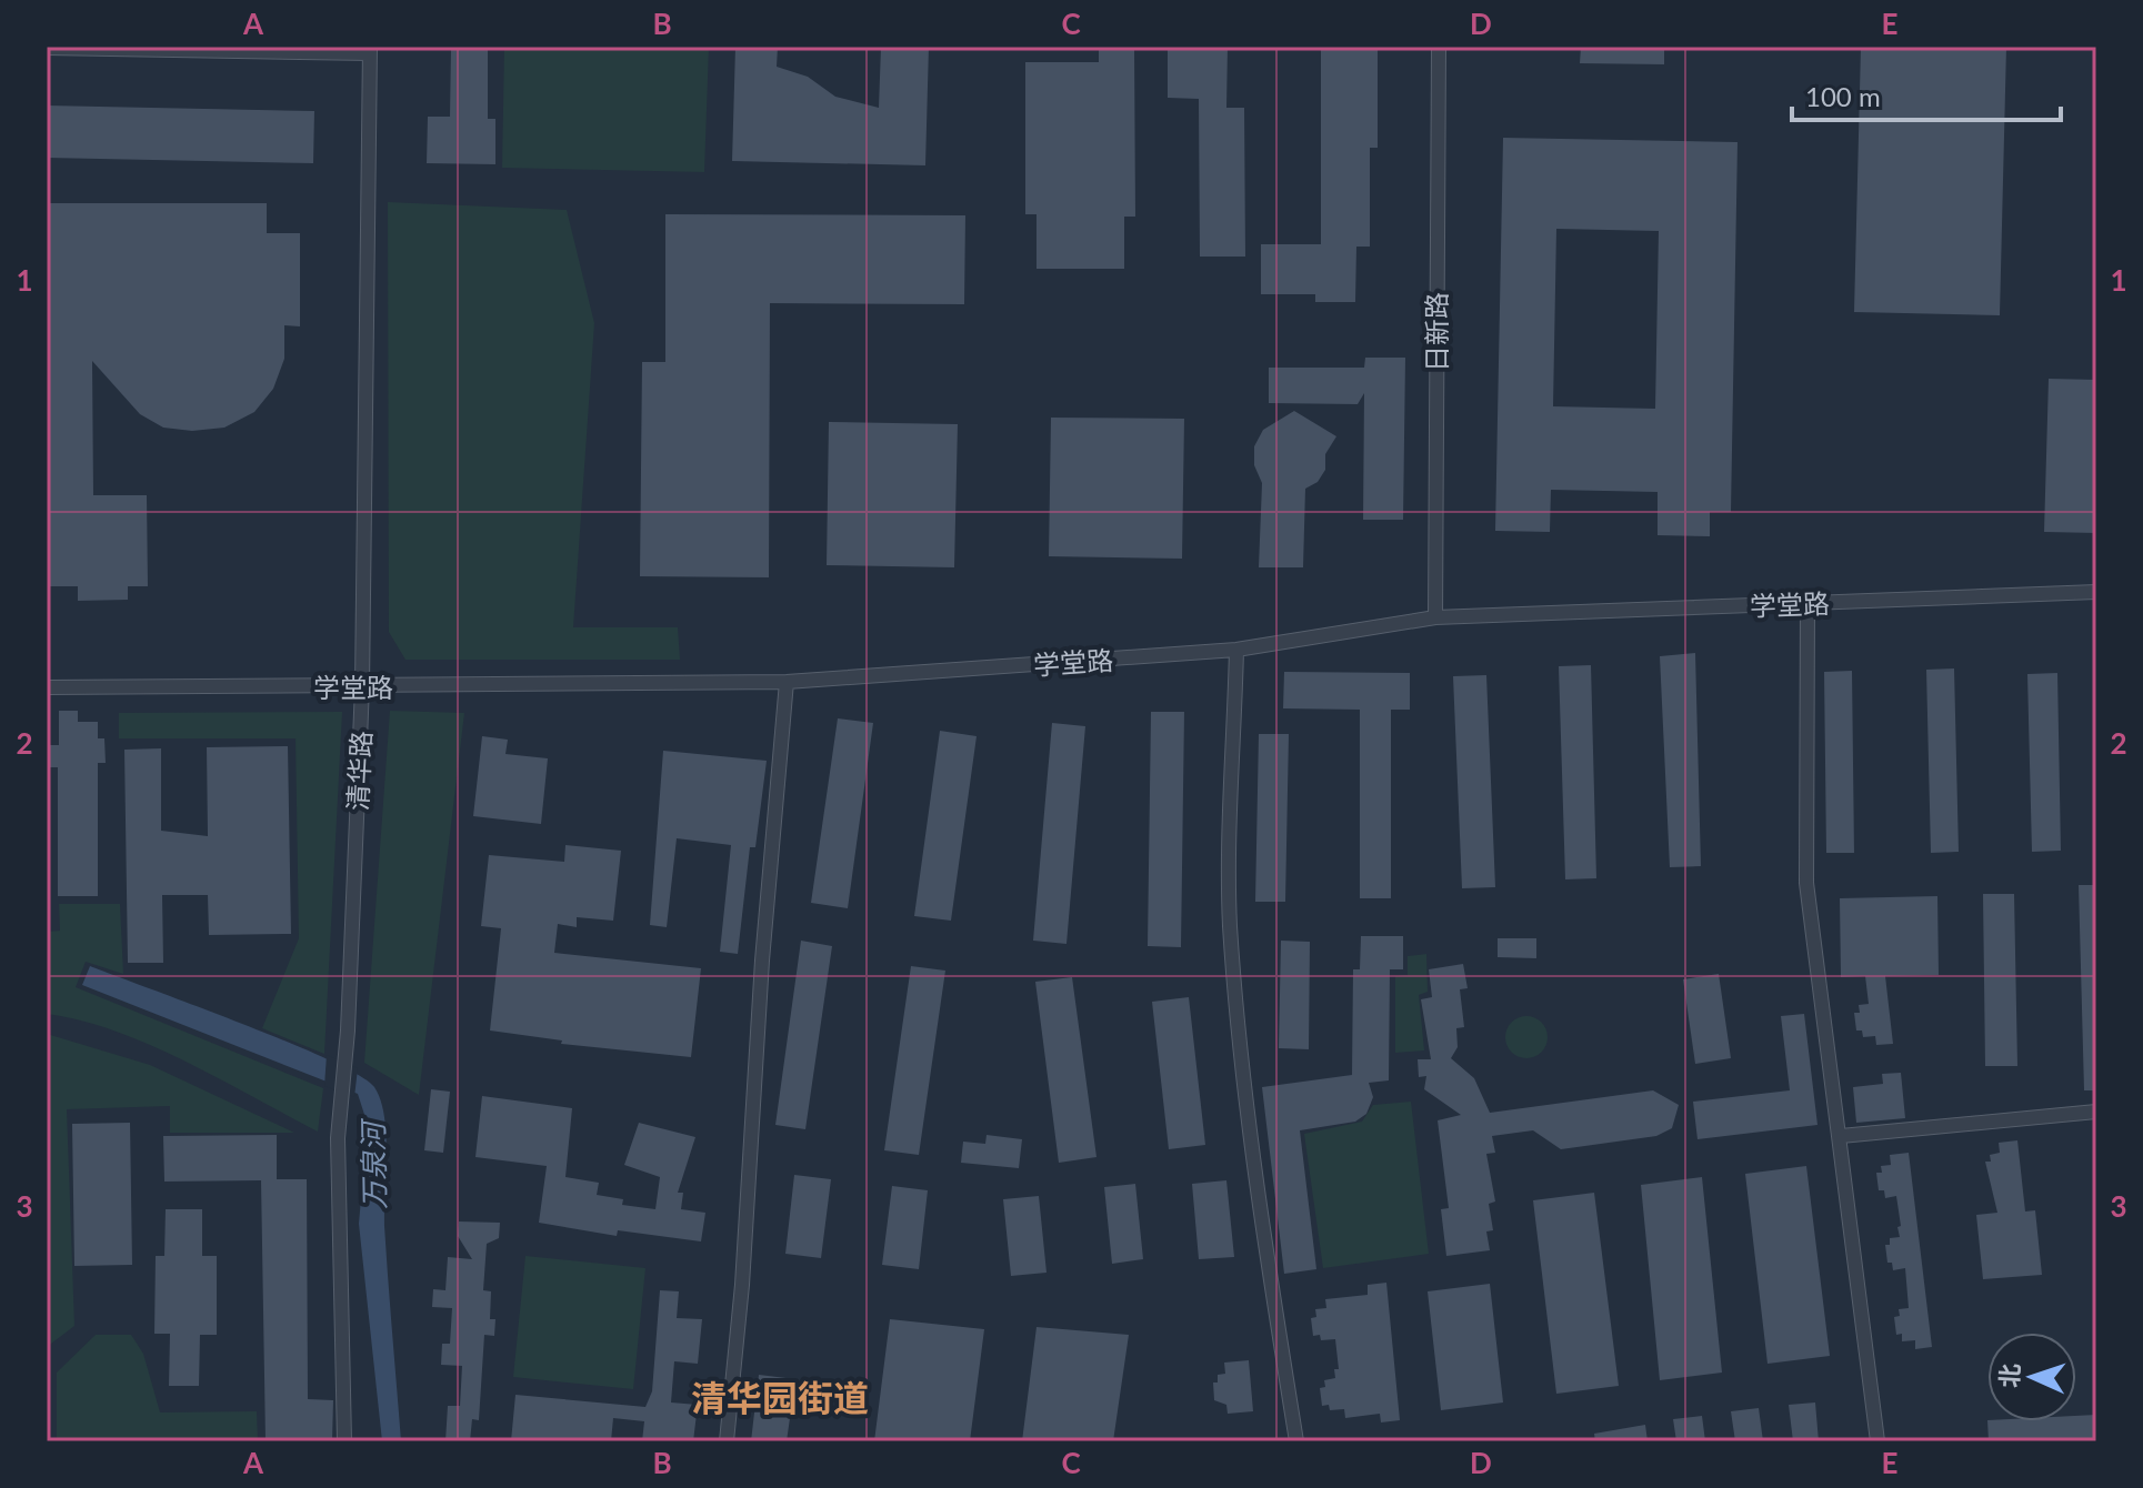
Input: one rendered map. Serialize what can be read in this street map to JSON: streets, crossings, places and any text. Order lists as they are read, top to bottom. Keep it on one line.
{"streets":{"street":["日新路","学堂路","清华路"]},"crossings":[["日新路","学堂路"],["学堂路","清华路"]],"districts":["清华园街道"],"water":["万泉河"],"scale_bar":"100 m","north":"left","grid":{"columns":["A","B","C","D","E"],"rows":["1","2","3"]}}
